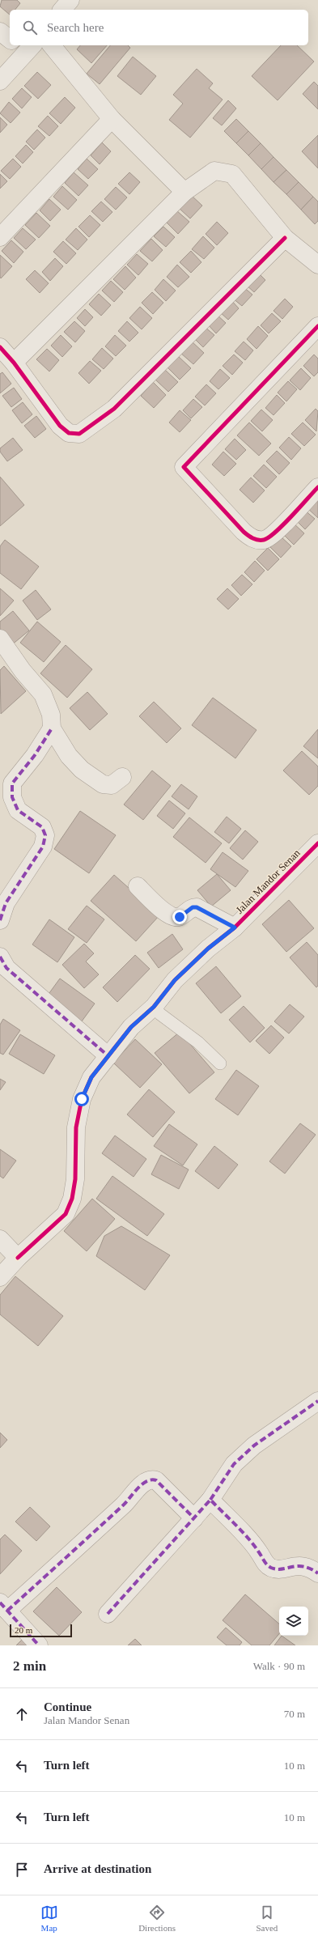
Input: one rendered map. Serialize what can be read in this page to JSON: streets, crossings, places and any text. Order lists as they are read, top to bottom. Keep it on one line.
{"streets":{"street":["Jalan Mandor Senan"]},"scale_bar":"20 m","page":{"search":"Search here","scale":"20 m","heading":["2 min","Walk · 90 m"],"list":[["Continue","Jalan Mandor Senan","70 m"],["Turn left","10 m"],["Turn left","10 m"],"Arrive at destination"],"nav":["Map","Directions","Saved"]}}
